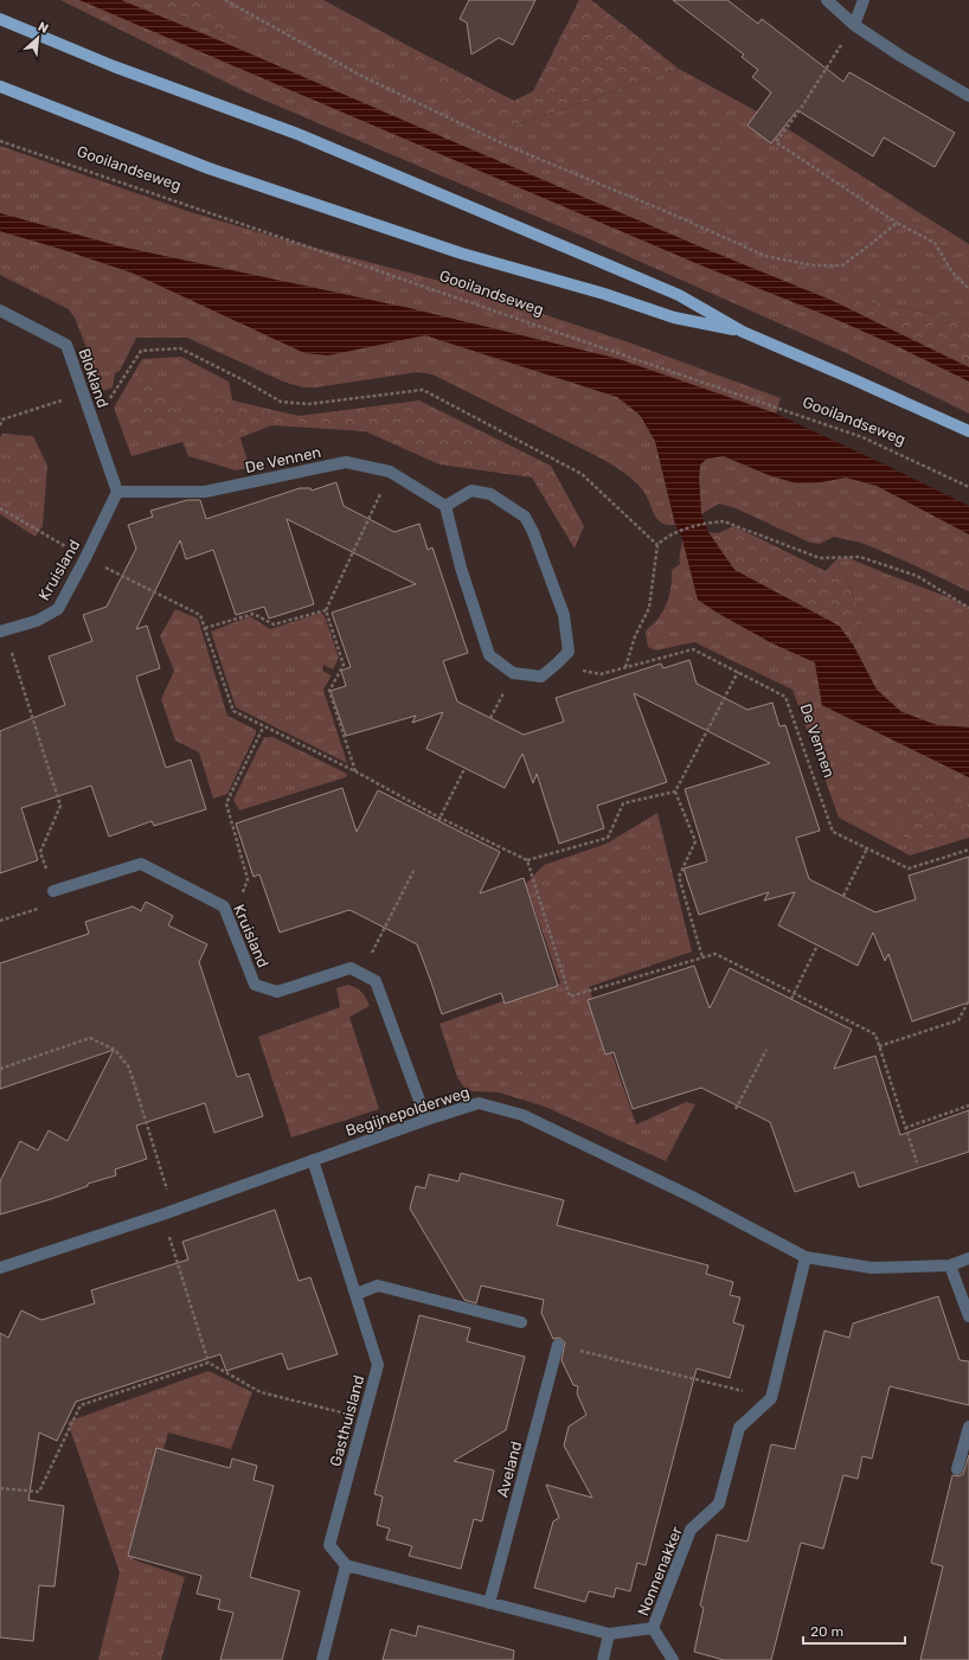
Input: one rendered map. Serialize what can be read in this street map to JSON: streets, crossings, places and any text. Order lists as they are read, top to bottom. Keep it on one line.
{"streets":{"main road":["Gooilandseweg"],"street":["Blokland","De Vennen","Kruisland","Begijnepolderweg","Gasthuisland","Aveland","Nonnenakker"]},"crossings":[["Blokland","De Vennen"],["Blokland","Kruisland"],["De Vennen","Kruisland"],["Begijnepolderweg","Gasthuisland"]],"scale_bar":"20 m","north":"top right"}
